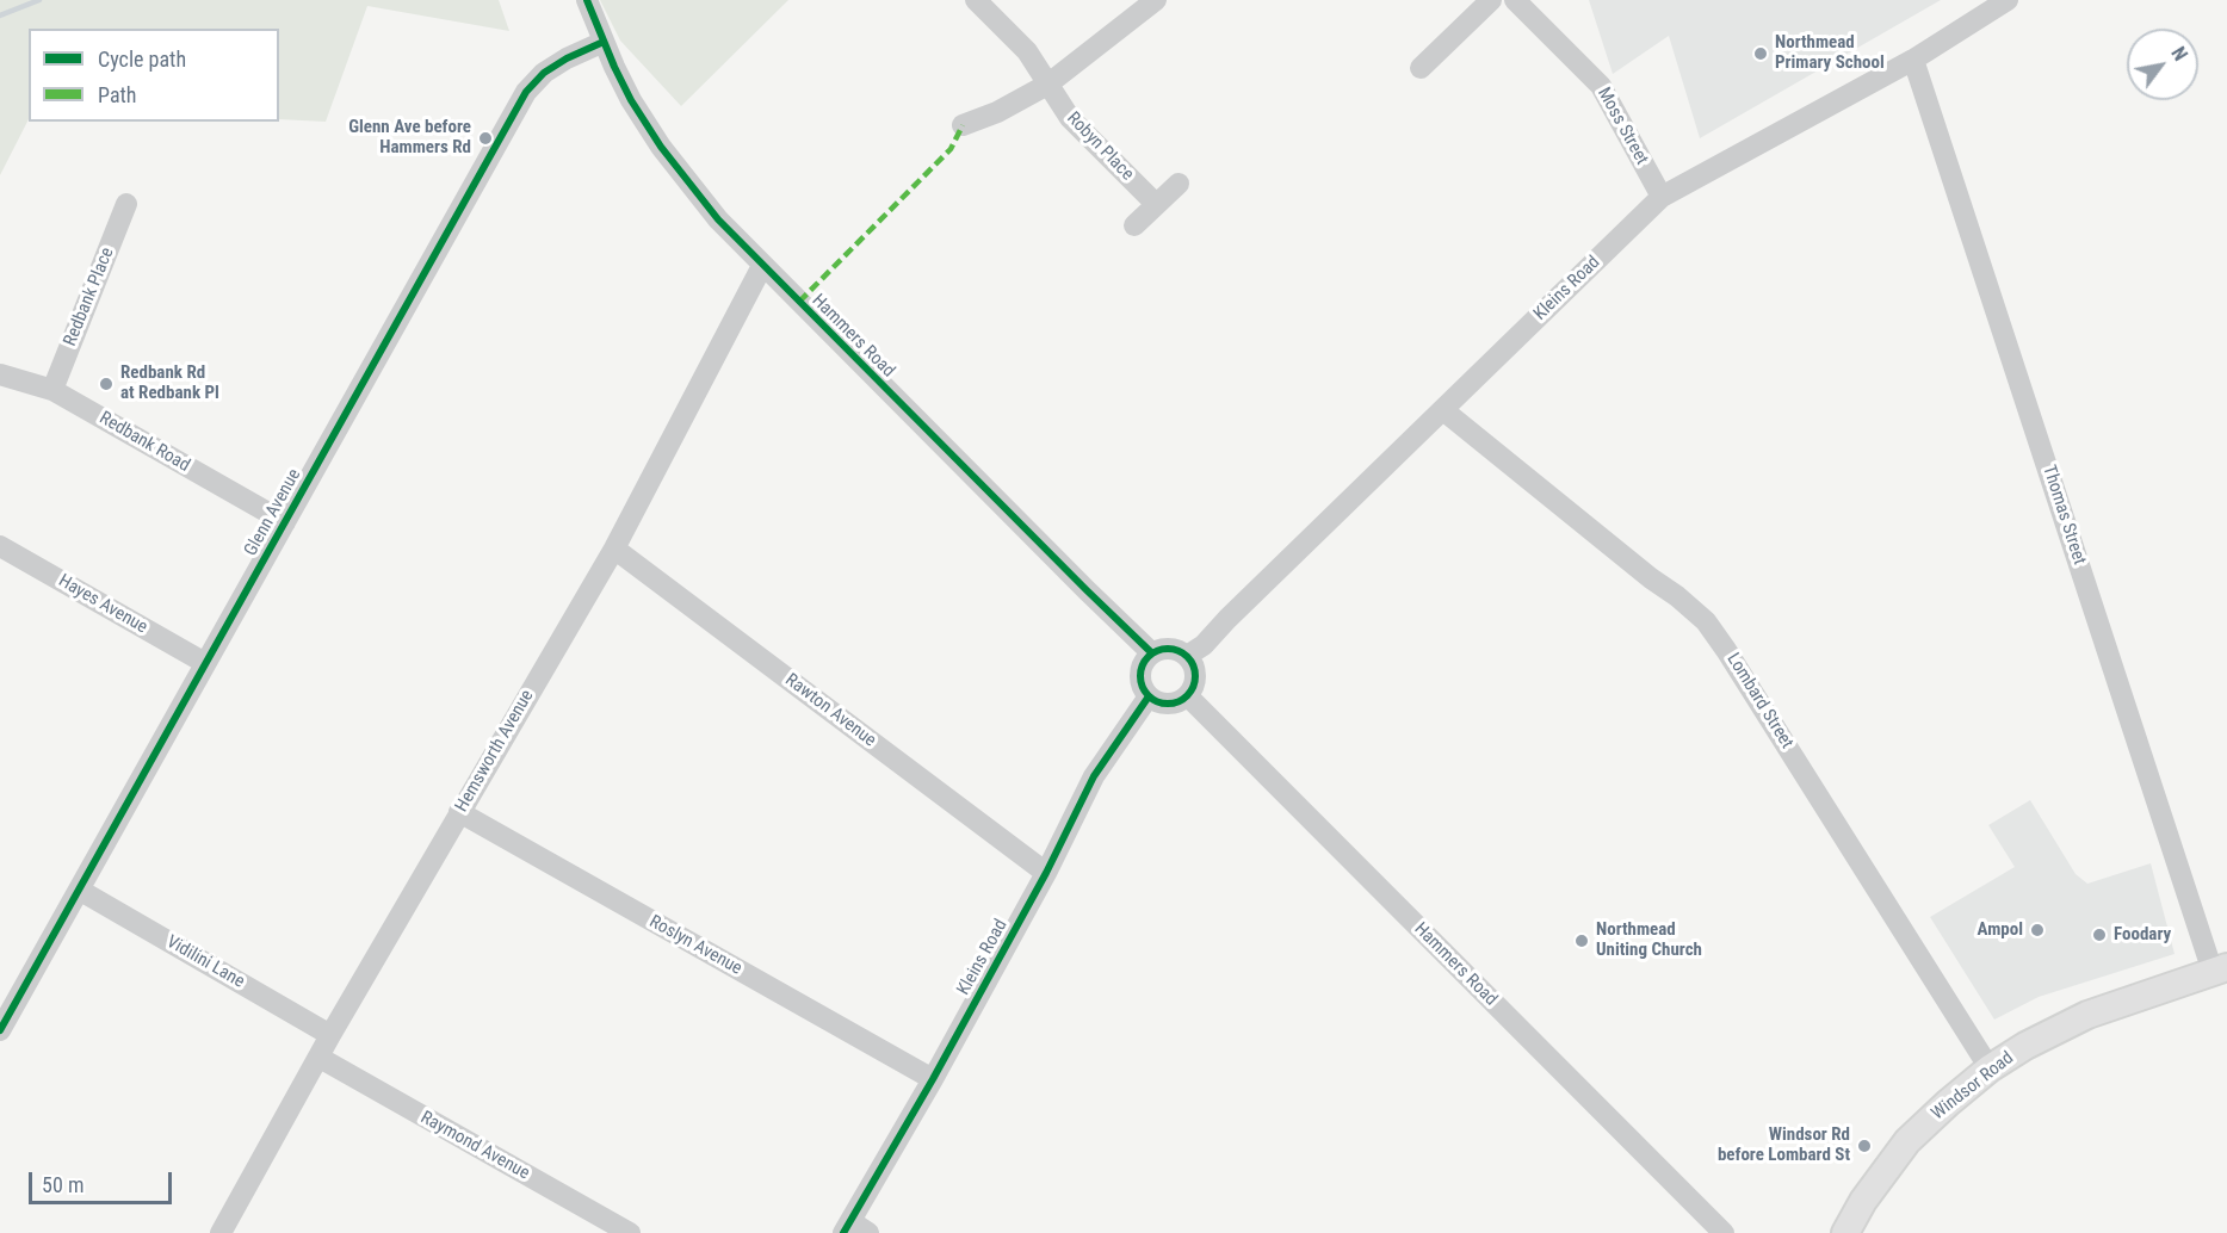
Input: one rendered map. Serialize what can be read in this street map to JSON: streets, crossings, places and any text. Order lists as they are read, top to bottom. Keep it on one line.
{"streets":{"main road":["Windsor Road"],"street":["Moss Street","Robyn Place","Kleins Road","Redbank Place","Hammers Road","Redbank Road","Glenn Avenue","Thomas Street","Hayes Avenue","Lombard Street","Rawton Avenue","Hemsworth Avenue","Roslyn Avenue","Vidilini Lane","Raymond Avenue"]},"crossings":[["Moss Street","Kleins Road"],["Kleins Road","Hammers Road"],["Kleins Road","Thomas Street"],["Kleins Road","Lombard Street"],["Kleins Road","Rawton Avenue"],["Kleins Road","Roslyn Avenue"],["Redbank Place","Redbank Road"],["Hammers Road","Glenn Avenue"],["Hammers Road","Hemsworth Avenue"],["Redbank Road","Glenn Avenue"],["Glenn Avenue","Hayes Avenue"],["Glenn Avenue","Vidilini Lane"],["Thomas Street","Windsor Road"],["Lombard Street","Windsor Road"],["Rawton Avenue","Hemsworth Avenue"],["Hemsworth Avenue","Roslyn Avenue"],["Hemsworth Avenue","Vidilini Lane"],["Hemsworth Avenue","Raymond Avenue"]],"places":["Northmead Primary School","Glenn Ave before Hammers Rd","Redbank Rd at Redbank Pl","Ampol","Foodary","Northmead Uniting Church","Windsor Rd before Lombard St"],"legend":["Cycle path","Path"],"scale_bar":"50 m","north":"top right"}
